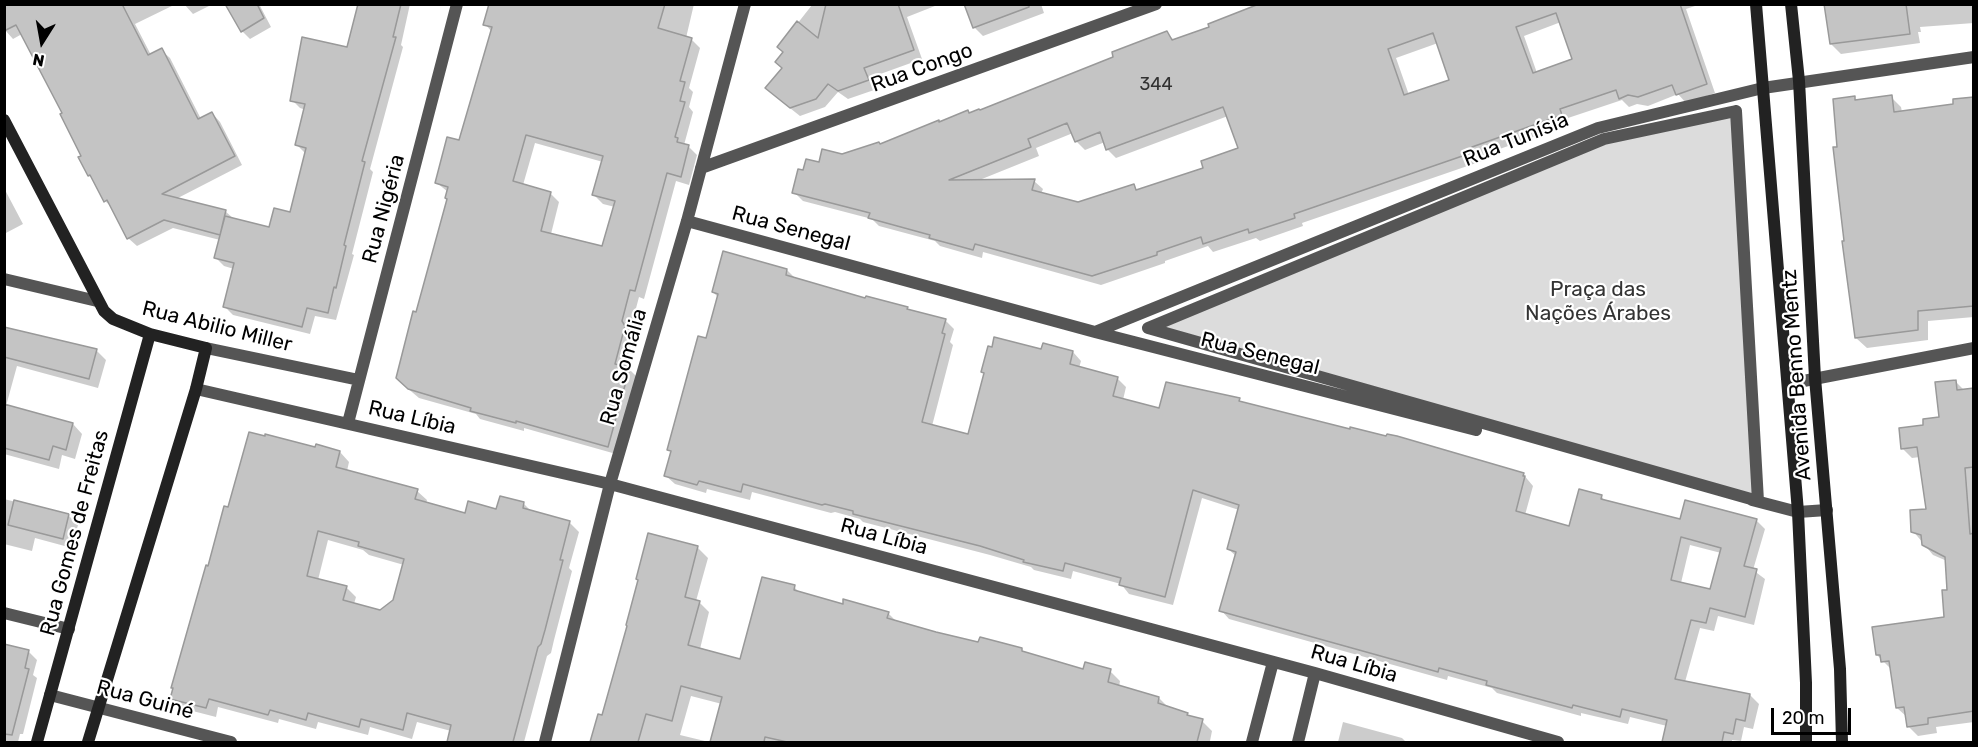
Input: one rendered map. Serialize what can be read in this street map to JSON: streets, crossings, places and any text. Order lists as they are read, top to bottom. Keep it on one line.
{"streets":{"street":["Rua Congo","Rua Tunísia","Rua Nigéria","Rua Senegal","Rua Abilio Miller","Rua Somália","Avenida Benno Mentz","Rua Líbia","Rua Gomes de Freitas","Rua Guiné"]},"crossings":[["Rua Congo","Rua Somália"],["Rua Tunísia","Rua Senegal"],["Rua Tunísia","Avenida Benno Mentz"],["Rua Nigéria","Rua Abilio Miller"],["Rua Nigéria","Rua Líbia"],["Rua Senegal","Rua Somália"],["Rua Senegal","Avenida Benno Mentz"],["Rua Abilio Miller","Rua Gomes de Freitas"],["Rua Somália","Rua Líbia"],["Rua Gomes de Freitas","Rua Guiné"]],"parks":["Praça das Nações Árabes"],"house_numbers":["344"],"scale_bar":"20 m","north":"bottom"}
